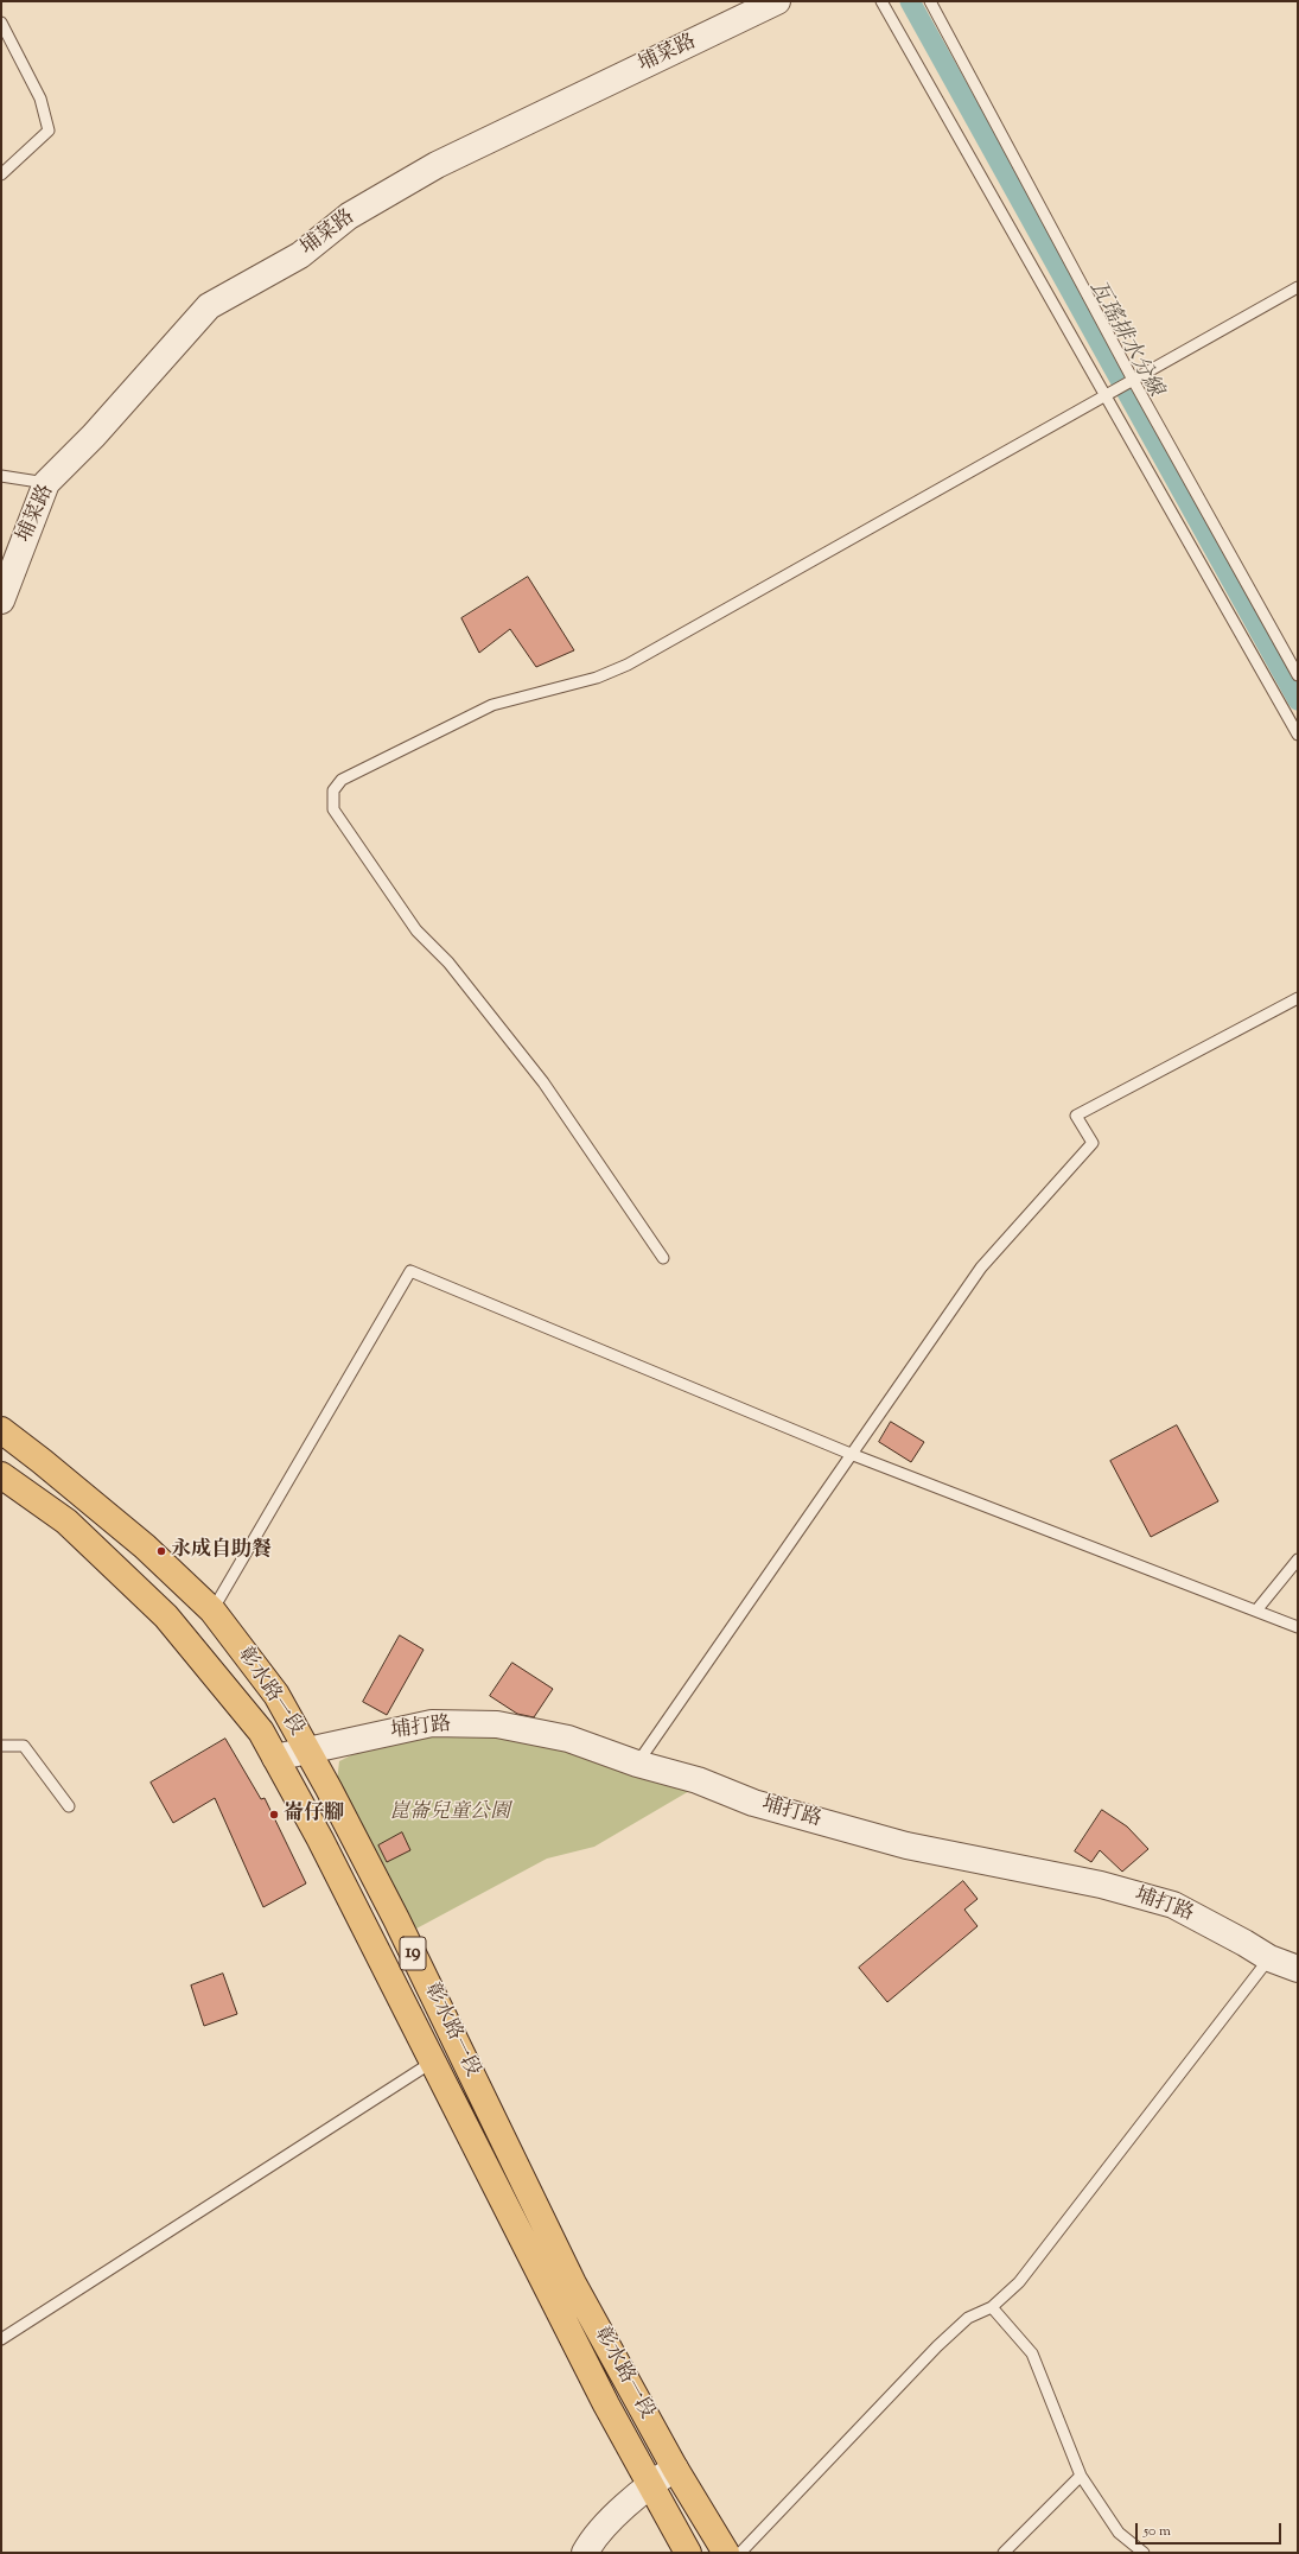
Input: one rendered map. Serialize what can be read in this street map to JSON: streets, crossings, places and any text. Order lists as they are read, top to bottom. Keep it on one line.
{"streets":{"main road":["彰水路一段","19"],"street":["埔菜路","埔打路"]},"crossings":[["彰水路一段","埔打路"]],"water":["瓦瑤排水分線"],"parks":["崑崙兒童公園"],"places":["永成自助餐","崙仔腳"],"scale_bar":"50 m"}
